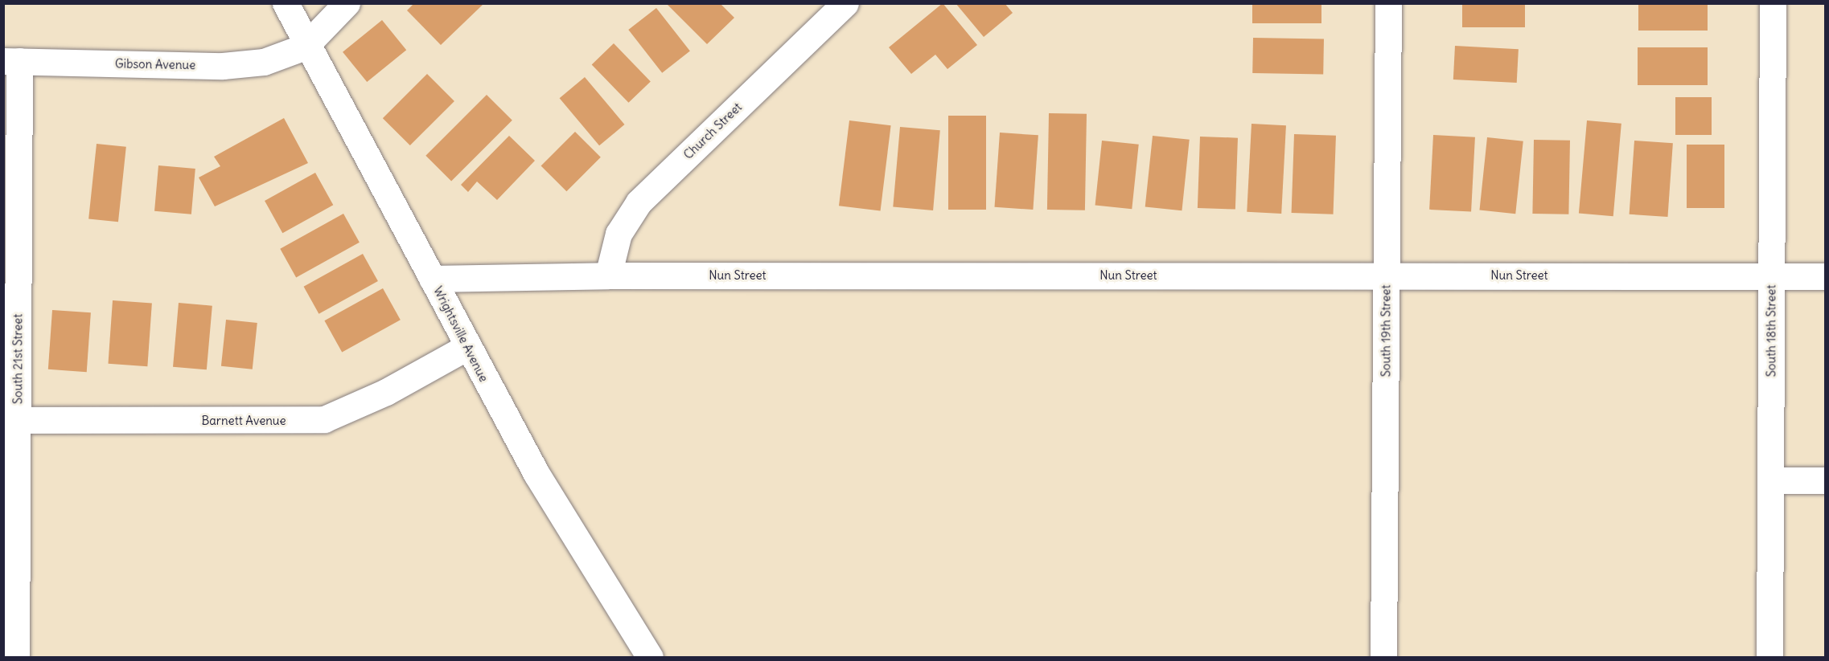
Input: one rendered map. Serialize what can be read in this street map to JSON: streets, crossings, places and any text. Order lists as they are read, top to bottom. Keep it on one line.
{"streets":{"street":["Gibson Avenue","Church Street","Nun Street","South 19th Street","South 18th Street","Wrightsville Avenue","South 21st Street","Barnett Avenue"]},"crossings":[["Gibson Avenue","Wrightsville Avenue"],["Gibson Avenue","South 21st Street"],["Church Street","Nun Street"],["Nun Street","South 19th Street"],["Nun Street","South 18th Street"],["Nun Street","Wrightsville Avenue"],["Wrightsville Avenue","Barnett Avenue"],["South 21st Street","Barnett Avenue"]]}
